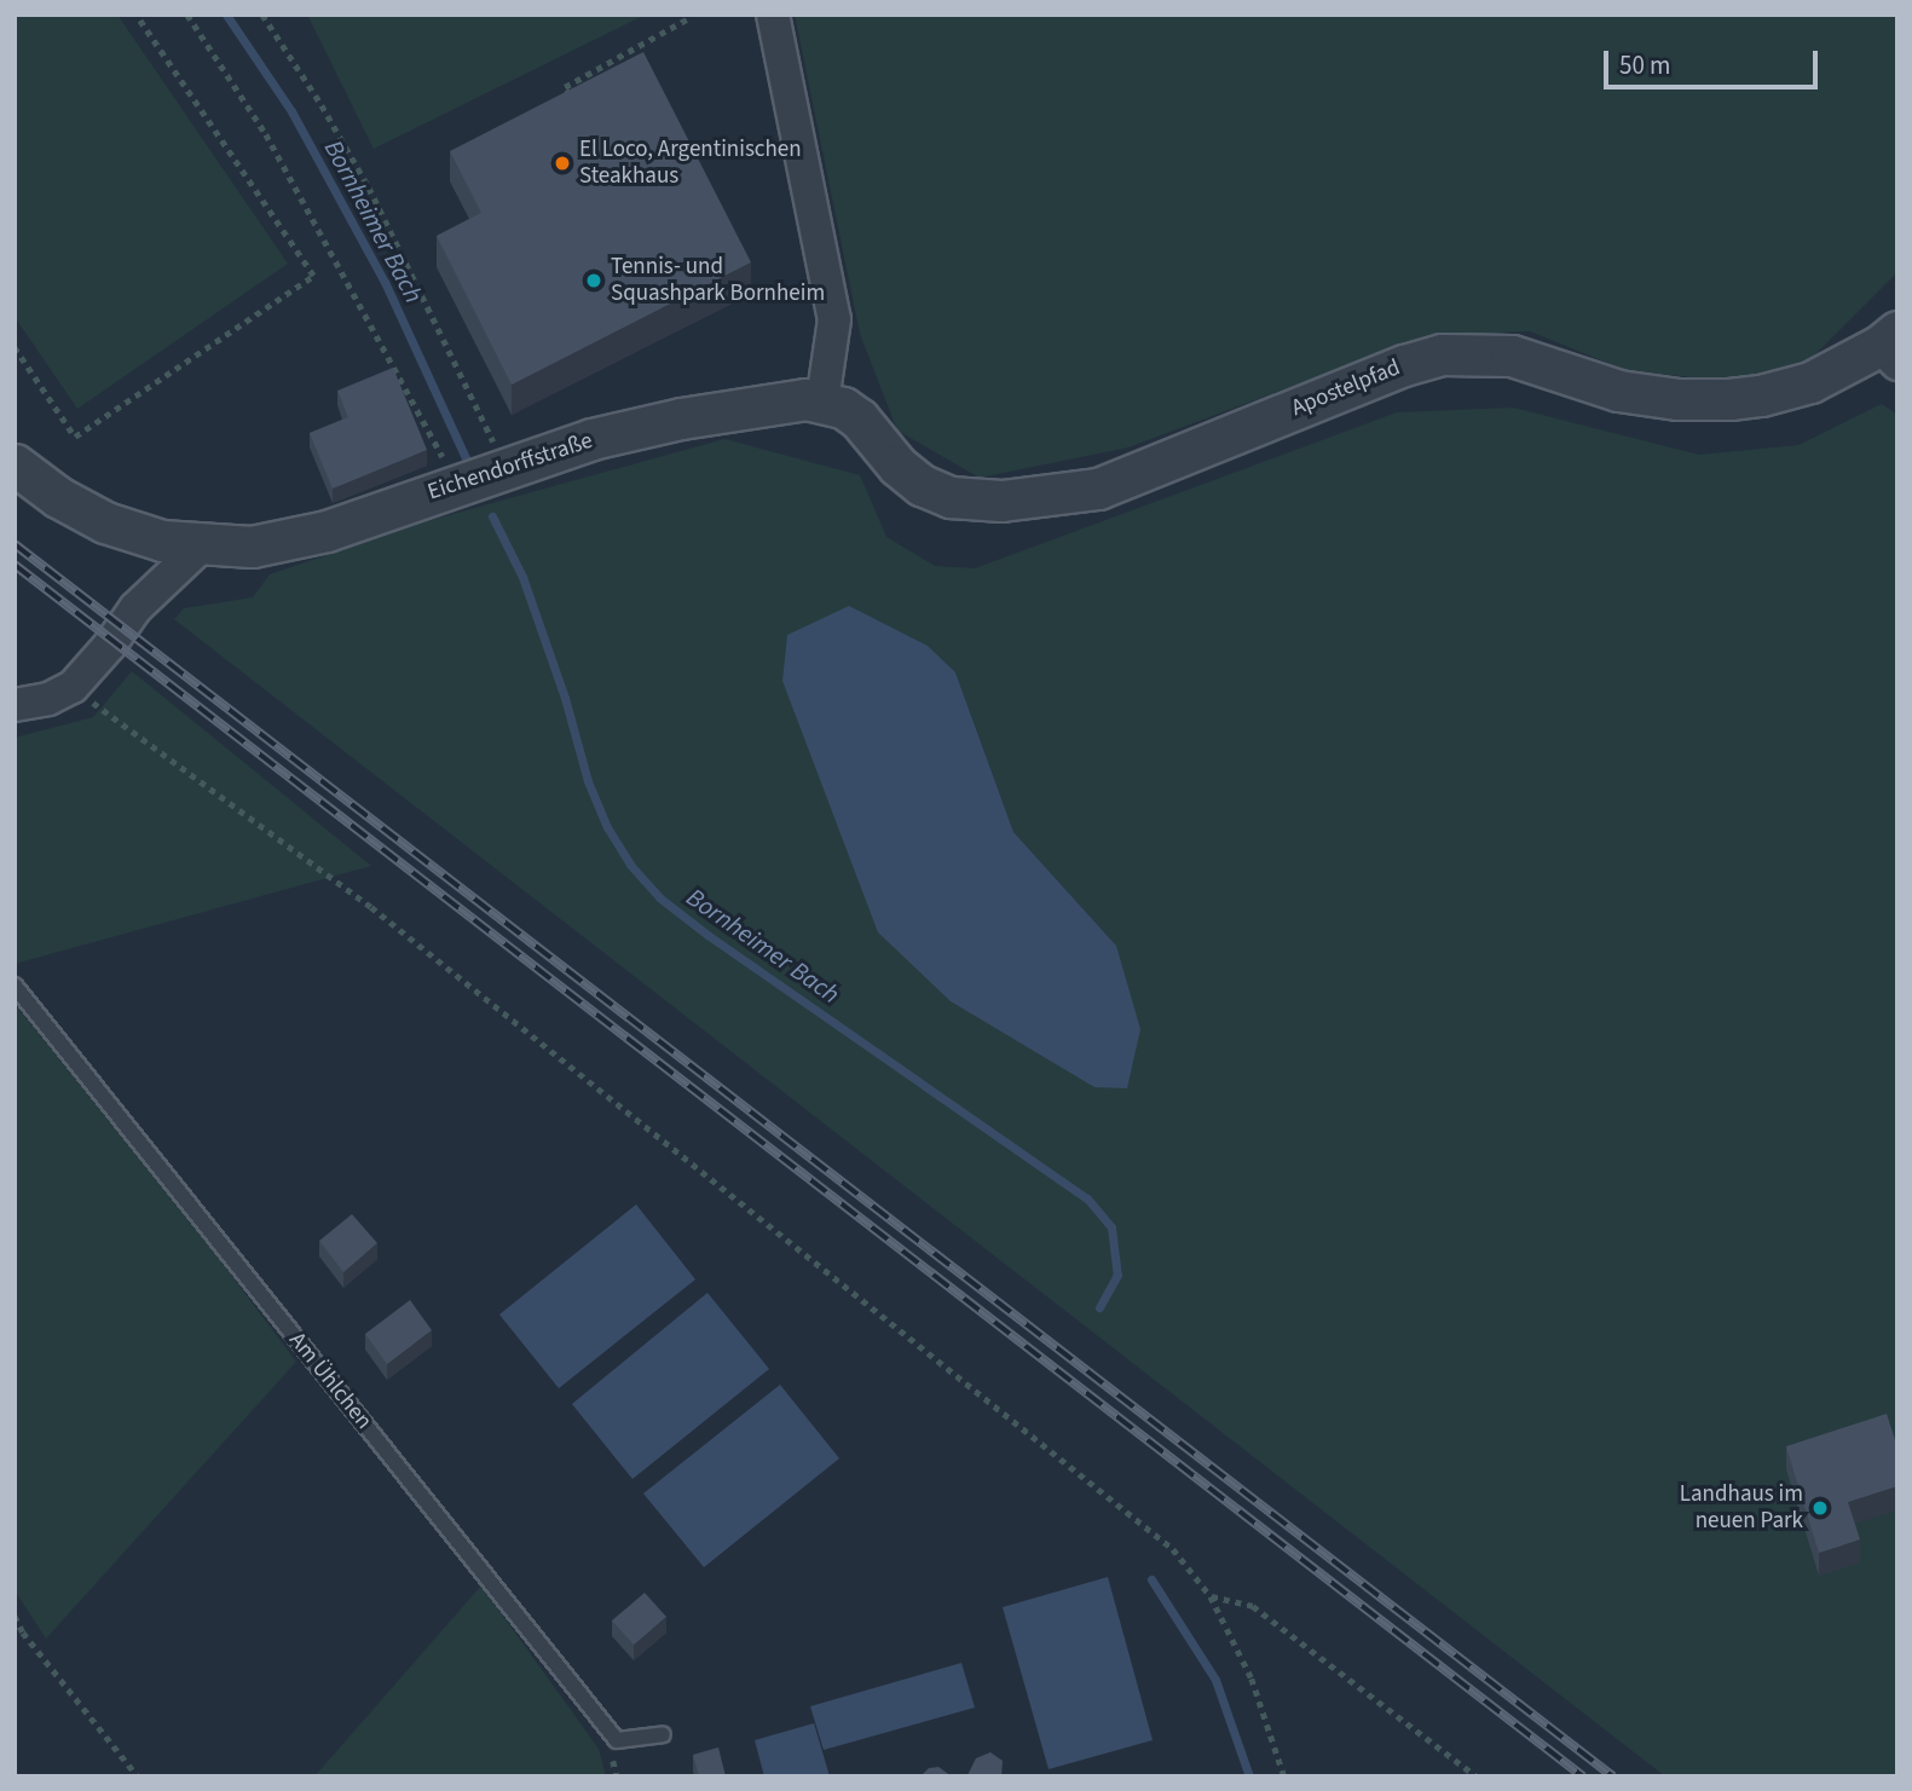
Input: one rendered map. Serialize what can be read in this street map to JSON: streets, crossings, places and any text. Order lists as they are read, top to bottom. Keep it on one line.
{"streets":{"street":["Apostelpfad","Eichendorffstraße"],"lane":["Am Ühlchen"]},"crossings":[["Apostelpfad","Eichendorffstraße"]],"water":["Bornheimer Bach"],"places":["El Loco, Argentinischen Steakhaus","Tennis- und Squashpark Bornheim","Landhaus im neuen Park"],"scale_bar":"50 m"}
